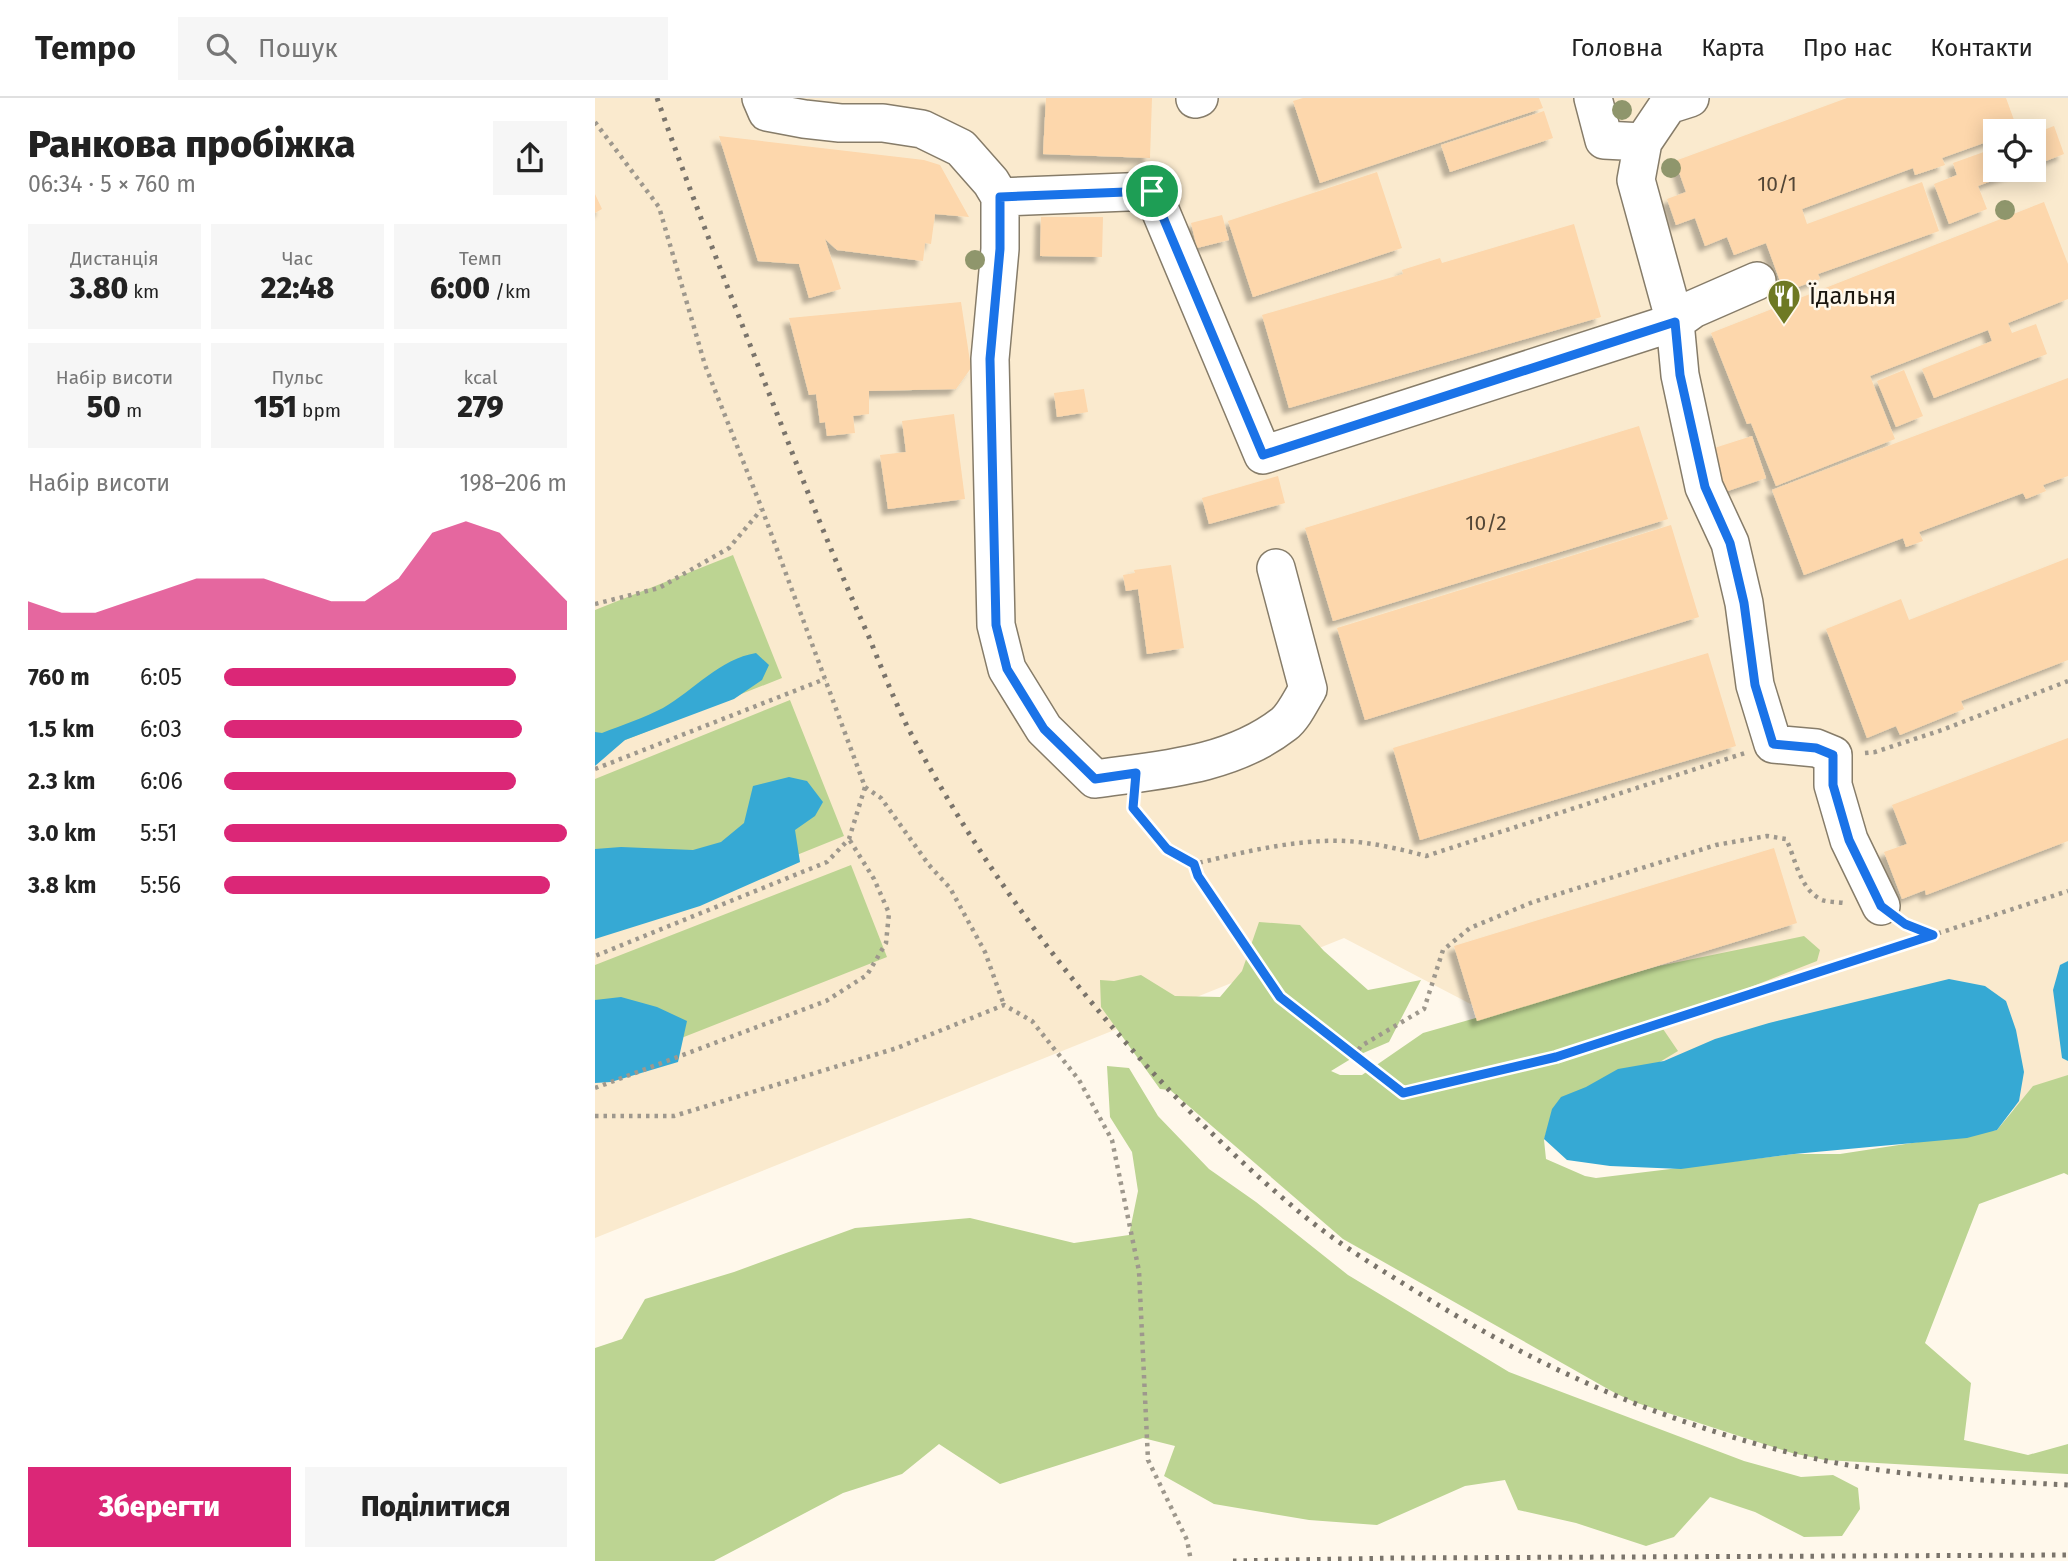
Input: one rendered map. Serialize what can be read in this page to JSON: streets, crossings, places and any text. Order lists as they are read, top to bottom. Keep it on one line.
{"places":{"restaurant":["Їдальня"]},"house_numbers":["10/1","10/2"],"page":{"header":"Tempo","search":"Пошук","nav":["Головна","Карта","Про нас","Контакти"],"heading":["Ранкова пробіжка","06:34 · 5 × 760 m"],"stats":[["Дистанція","3.80 km"],["Час","22:48"],["Темп","6:00 /km"],["Набір висоти","50 m"],["Пульс","151 bpm"],["kcal","279"]],"chart":["Набір висоти","198–206 m"],"list":[{"name":"760 m","note":"6:05"},{"name":"1.5 km","note":"6:03"},{"name":"2.3 km","note":"6:06"},{"name":"3.0 km","note":"5:51"},{"name":"3.8 km","note":"5:56"}],"buttons":["Зберегти","Поділитися"]}}
